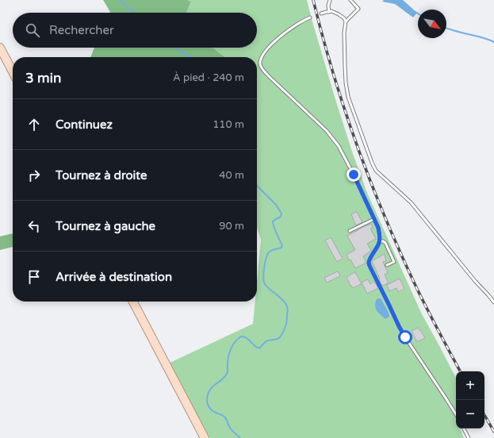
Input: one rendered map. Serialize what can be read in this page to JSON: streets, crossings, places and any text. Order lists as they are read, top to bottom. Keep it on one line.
{"north":"bottom right","page":{"search":"Rechercher","heading":["3 min","À pied · 240 m"],"list":[["Continuez","110 m"],["Tournez à droite","40 m"],["Tournez à gauche","90 m"],"Arrivée à destination"],"map_buttons":["+","−"]}}
